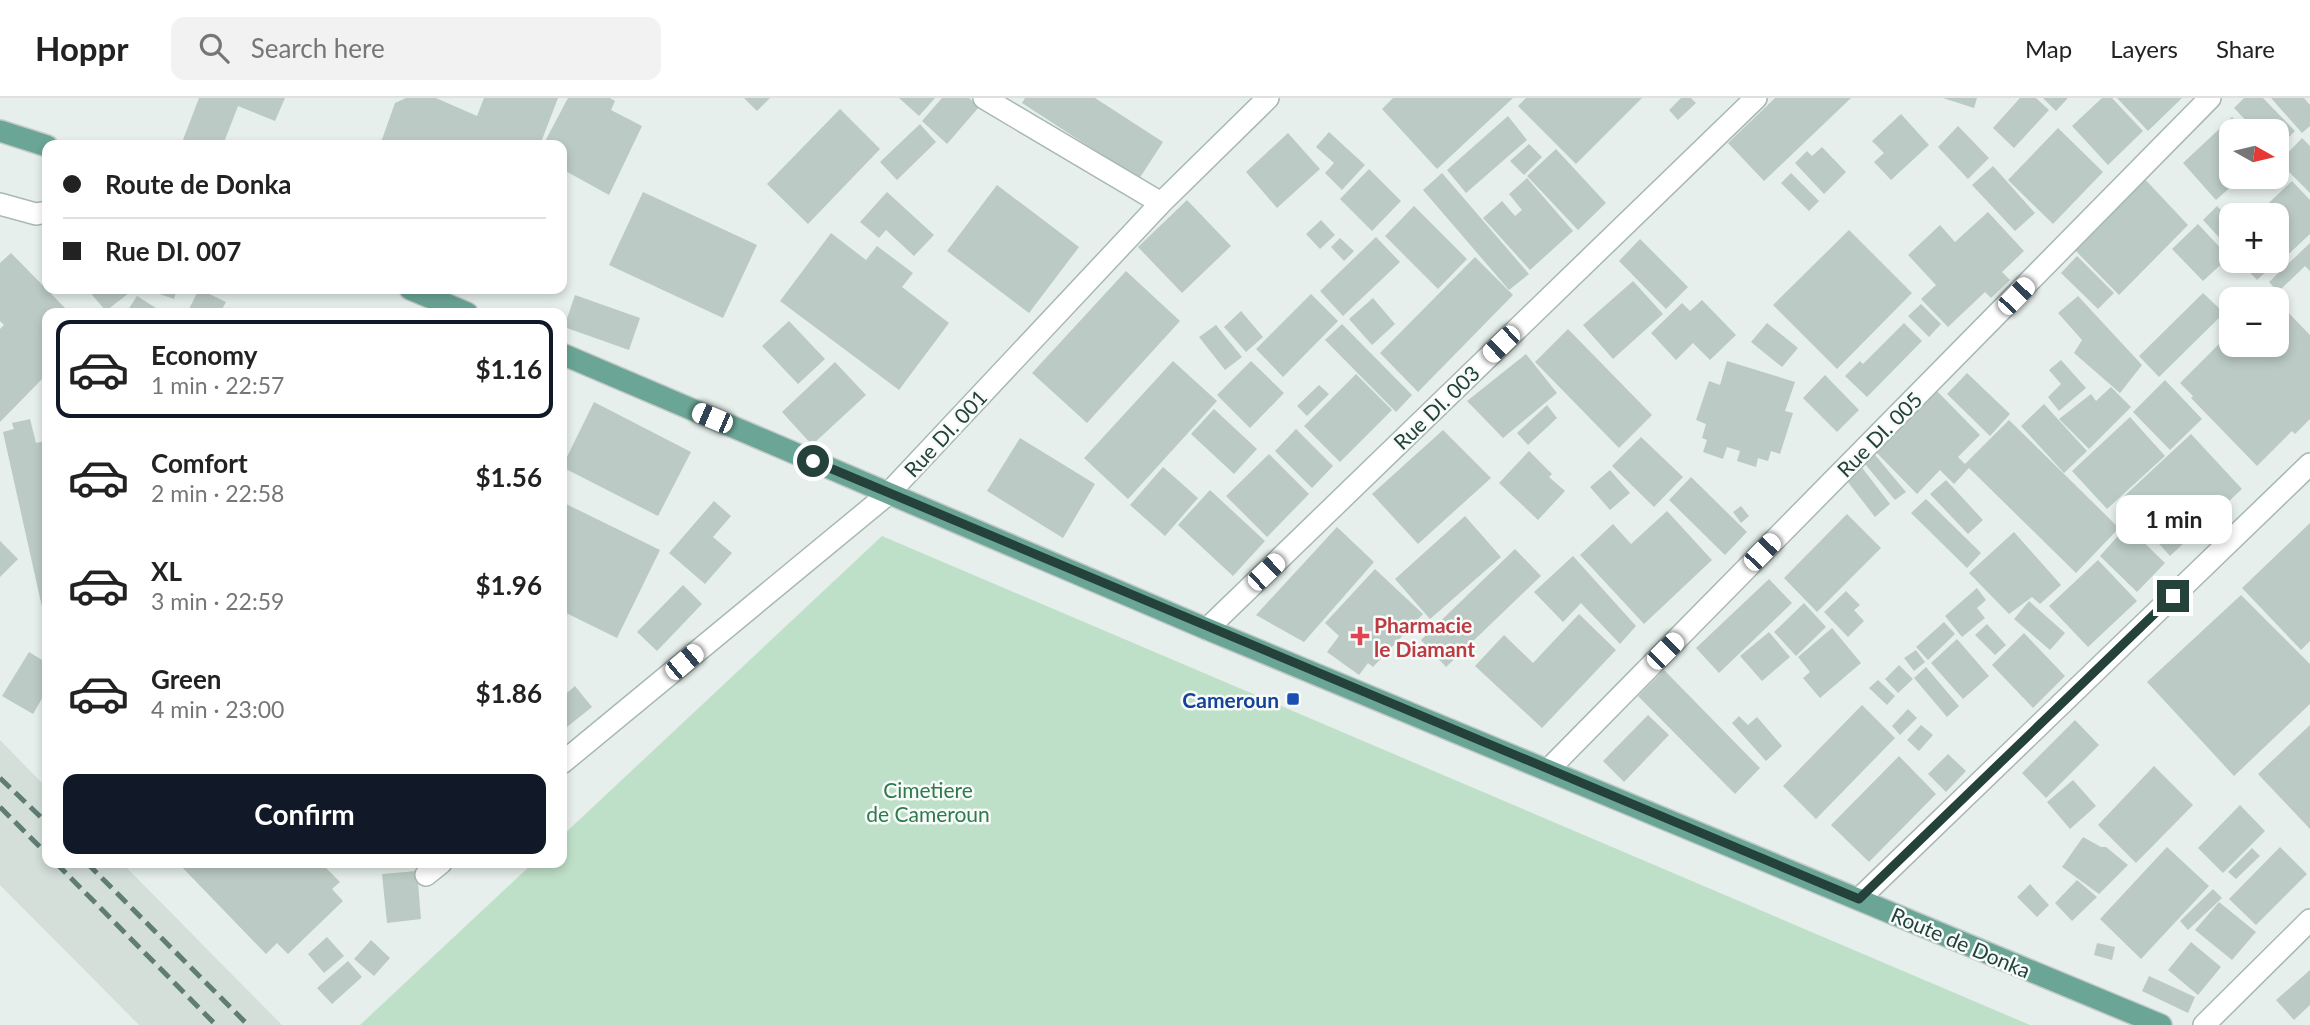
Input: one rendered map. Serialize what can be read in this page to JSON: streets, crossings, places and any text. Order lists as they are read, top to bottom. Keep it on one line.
{"streets":{"main road":["Route de Donka"],"street":["Rue DI. 003","Rue DI. 001","Rue DI. 005"]},"crossings":[["Rue DI. 003","Route de Donka"],["Rue DI. 001","Route de Donka"],["Rue DI. 005","Route de Donka"]],"parks":["Cimetiere de Cameroun"],"places":{"health":["Pharmacie le Diamant"],"transit":["Cameroun"]},"north":"right","page":{"header":"Hoppr","search":"Search here","nav":["Map","Layers","Share"],"map_buttons":["+","−"],"banner":["Route de Donka","Rue DI. 007"],"list":[{"name":"Economy","note":"1 min · 22:57","value":"$1.16"},{"name":"Comfort","note":"2 min · 22:58","value":"$1.56"},{"name":"XL","note":"3 min · 22:59","value":"$1.96"},{"name":"Green","note":"4 min · 23:00","value":"$1.86"}],"bubble":"1 min","buttons":"Confirm"}}
